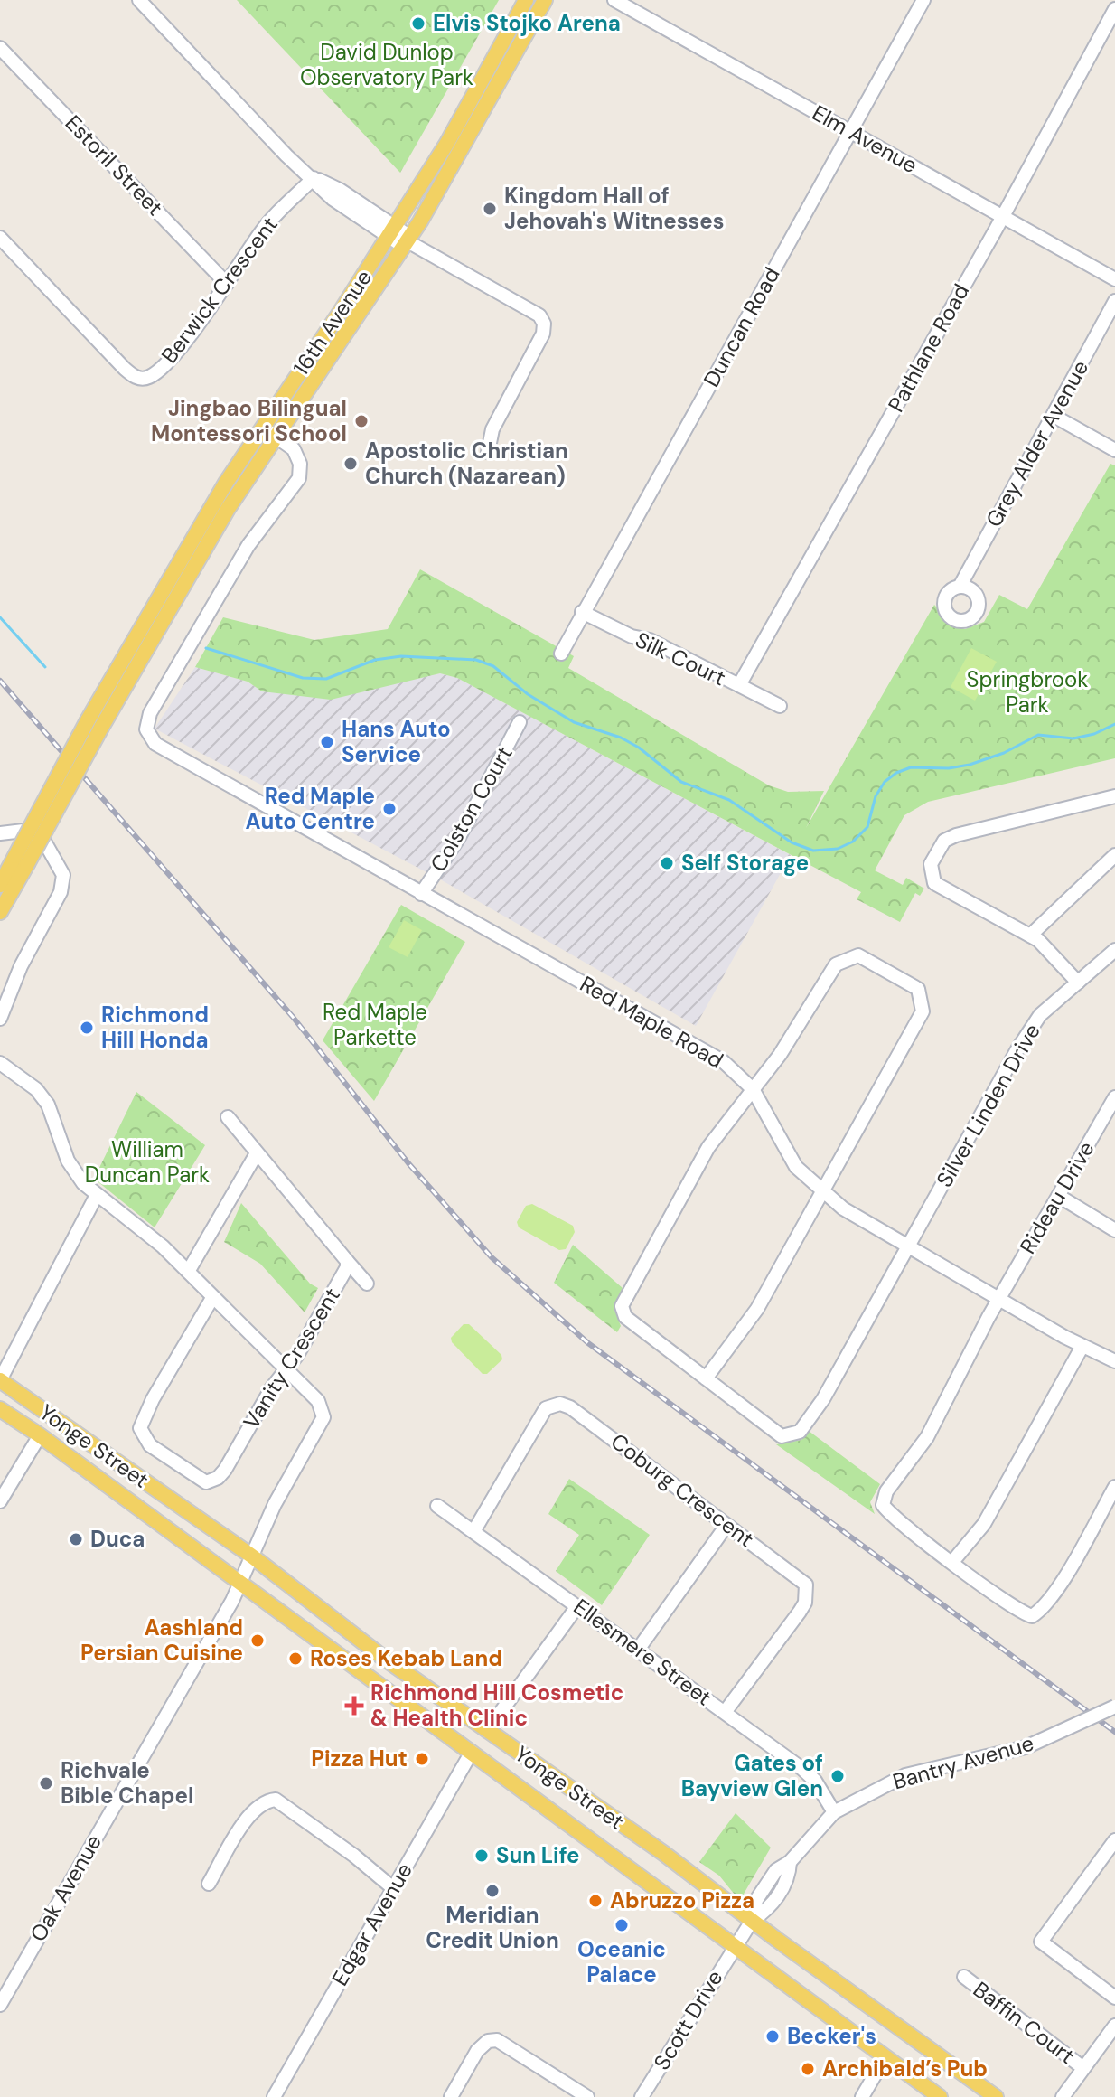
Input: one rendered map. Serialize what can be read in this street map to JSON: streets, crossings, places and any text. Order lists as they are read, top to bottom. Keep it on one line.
{"streets":{"main road":["16th Avenue","Yonge Street"],"street":["Elm Avenue","Estoril Street","Berwick Crescent","Duncan Road","Pathlane Road","Grey Alder Avenue","Silk Court","Colston Court","Red Maple Road","Silver Linden Drive","Rideau Drive","Vanity Crescent","Coburg Crescent","Ellesmere Street","Bantry Avenue","Oak Avenue","Edgar Avenue","Scott Drive","Baffin Court"]},"crossings":[["Elm Avenue","Duncan Road"],["Elm Avenue","Pathlane Road"],["Estoril Street","Berwick Crescent"],["16th Avenue","Red Maple Road"],["Duncan Road","Silk Court"],["Pathlane Road","Silk Court"],["Colston Court","Red Maple Road"],["Red Maple Road","Silver Linden Drive"],["Red Maple Road","Rideau Drive"],["Vanity Crescent","Oak Avenue"],["Yonge Street","Bantry Avenue"],["Yonge Street","Oak Avenue"],["Yonge Street","Edgar Avenue"],["Yonge Street","Scott Drive"],["Coburg Crescent","Ellesmere Street"],["Ellesmere Street","Bantry Avenue"],["Bantry Avenue","Scott Drive"]],"parks":["David Dunlop Observatory Park","Springbrook Park","Red Maple Parkette","William Duncan Park"],"places":{"other":["Elvis Stojko Arena","Kingdom Hall of Jehovah's Witnesses","Jingbao Bilingual Montessori School","Apostolic Christian Church (Nazarean)","Hans Auto Service","Red Maple Auto Centre","Self Storage","Richmond Hill Honda","Duca","Aashland Persian Cuisine","Roses Kebab Land","Pizza Hut","Gates of Bayview Glen","Richvale Bible Chapel","Sun Life","Meridian Credit Union","Abruzzo Pizza","Oceanic Palace","Becker's","Archibald’s Pub"],"health":["Richmond Hill Cosmetic & Health Clinic"]}}
